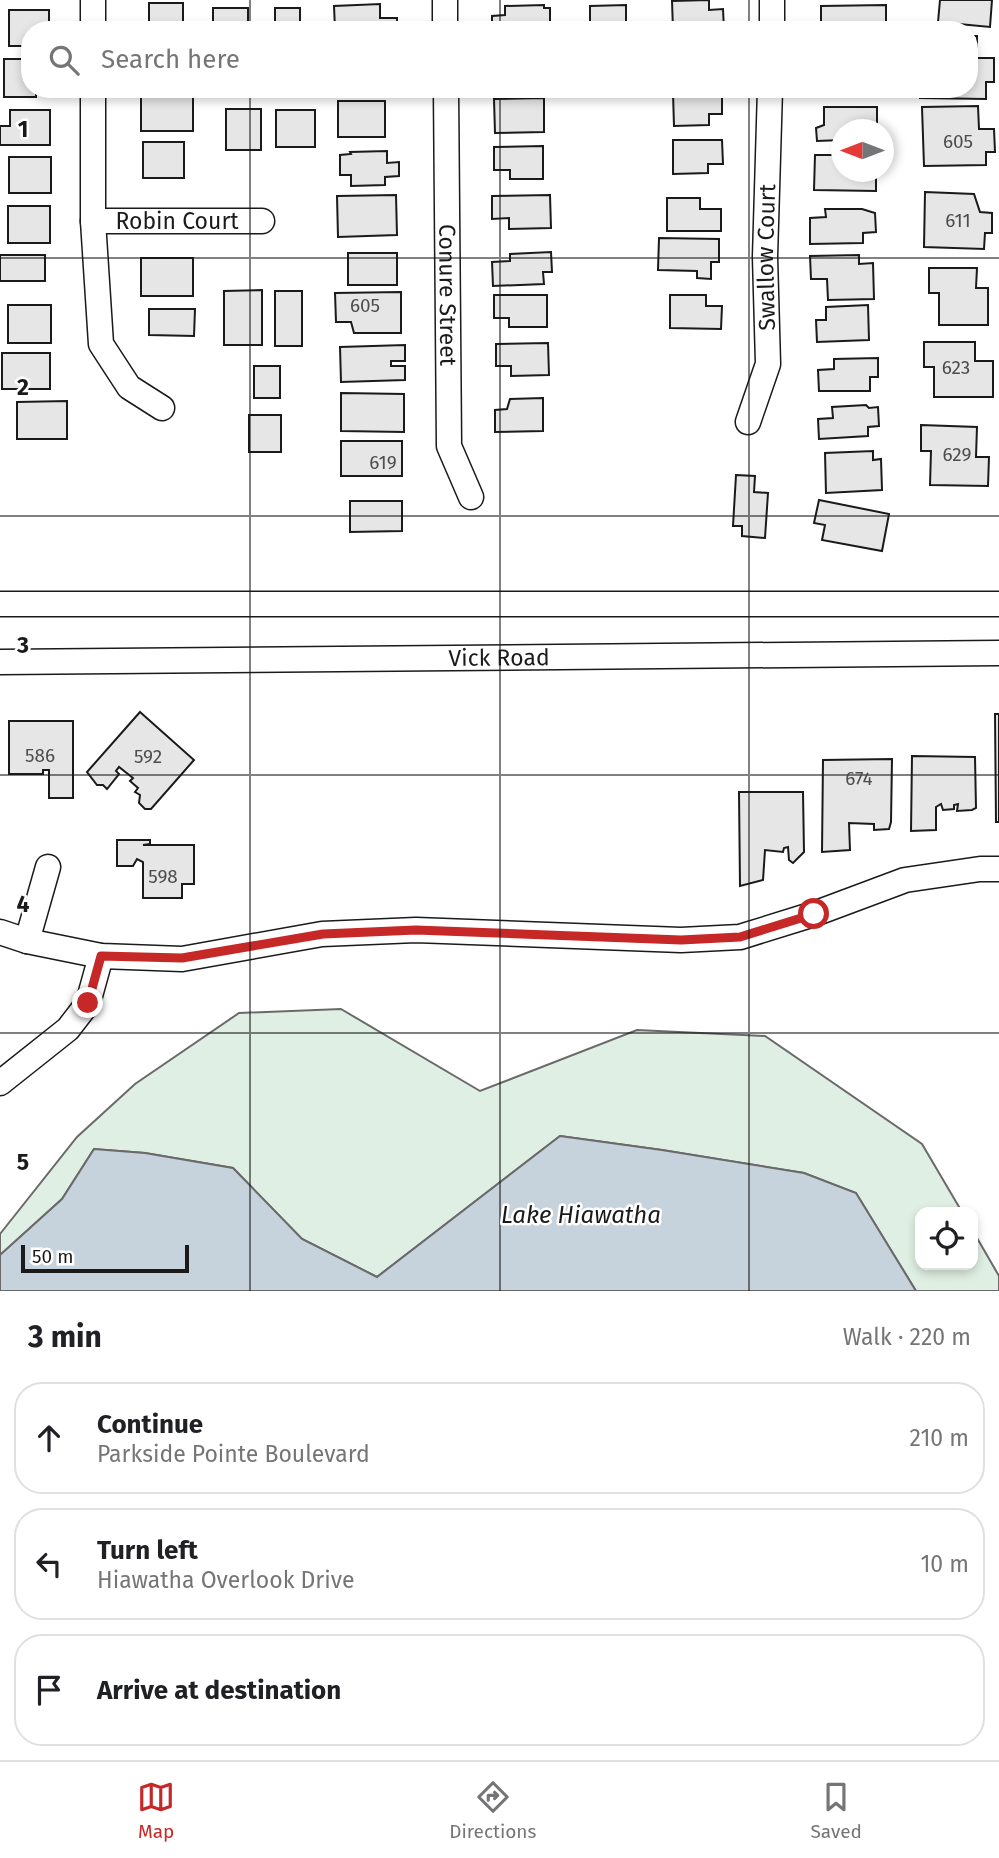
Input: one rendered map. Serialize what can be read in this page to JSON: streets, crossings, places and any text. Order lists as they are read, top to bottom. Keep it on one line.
{"streets":{"street":["Robin Court","Swallow Court","Conure Street","Vick Road"]},"water":["Lake Hiawatha"],"house_numbers":["605","611","605","623","629","619","586","592","674","598"],"scale_bar":"50 m","north":"left","page":{"search":"Search here","scale":"50 m","heading":["3 min","Walk · 220 m"],"list":[["Continue","Parkside Pointe Boulevard","210 m"],["Turn left","Hiawatha Overlook Drive","10 m"],"Arrive at destination"],"nav":["Map","Directions","Saved"]},"grid":{"rows":["1","2","3","4","5"]}}
